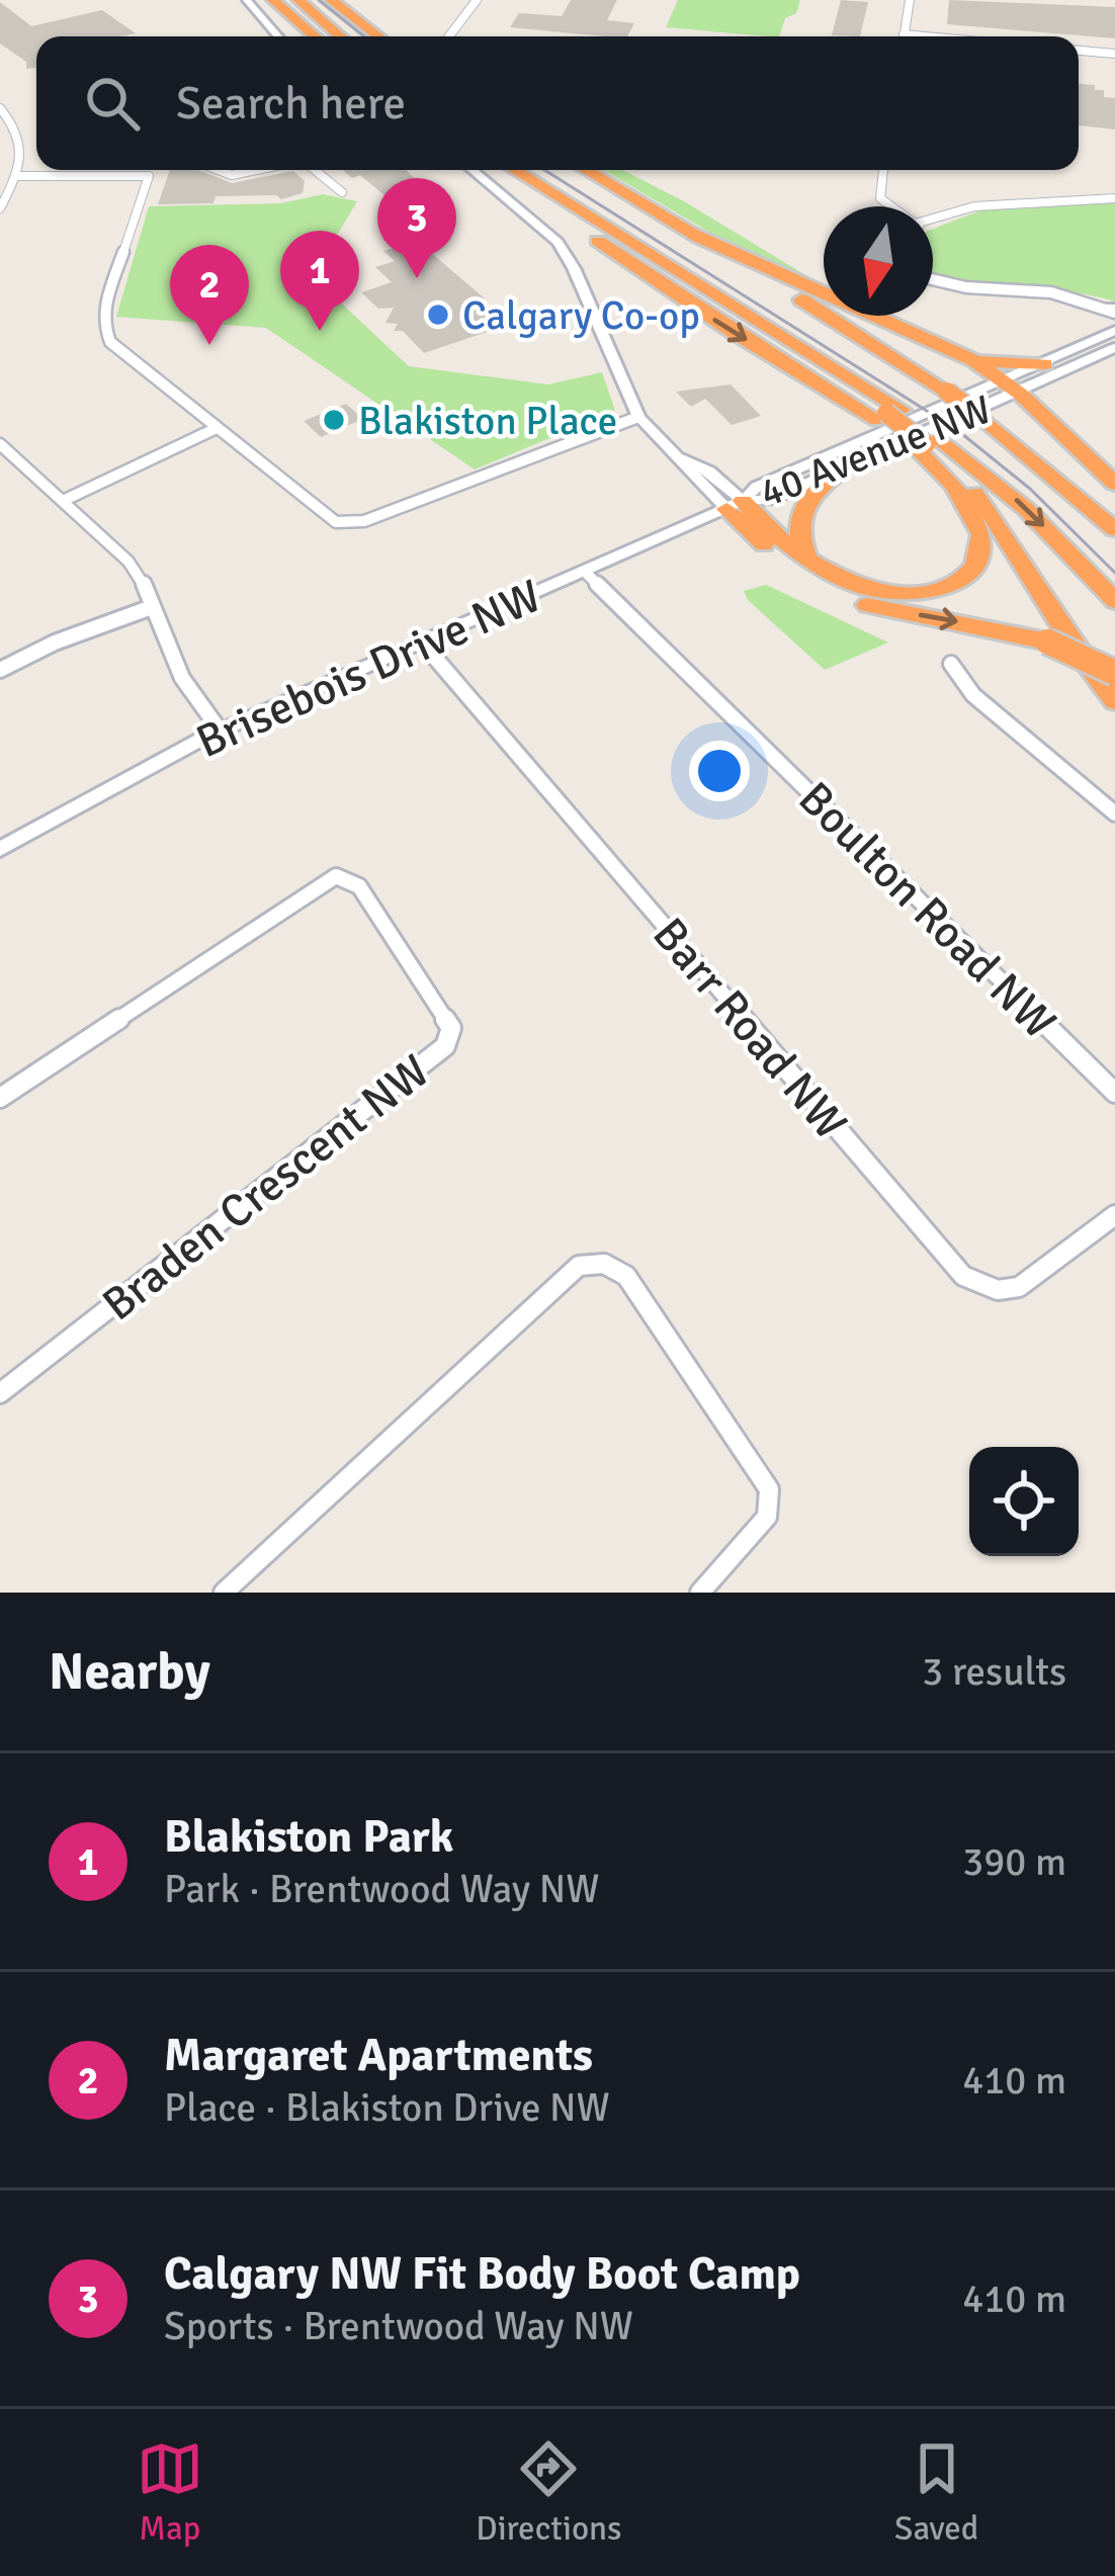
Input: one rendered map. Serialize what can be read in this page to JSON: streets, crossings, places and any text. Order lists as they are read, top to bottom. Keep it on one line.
{"streets":{"street":["40 Avenue NW","Brisebois Drive NW","Boulton Road NW","Barr Road NW","Braden Crescent NW"]},"crossings":[["40 Avenue NW","Brisebois Drive NW"],["Brisebois Drive NW","Boulton Road NW"],["Brisebois Drive NW","Barr Road NW"]],"places":["Calgary Co-op","Blakiston Place"],"north":"bottom","page":{"search":"Search here","pins":["3","1","2"],"heading":["Nearby","3 results"],"list":[{"mark":"1","name":"Blakiston Park","note":"Park · Brentwood Way NW","value":"390 m"},{"mark":"2","name":"Margaret Apartments","note":"Place · Blakiston Drive NW","value":"410 m"},{"mark":"3","name":"Calgary NW Fit Body Boot Camp","note":"Sports · Brentwood Way NW","value":"410 m"}],"nav":["Map","Directions","Saved"]}}
